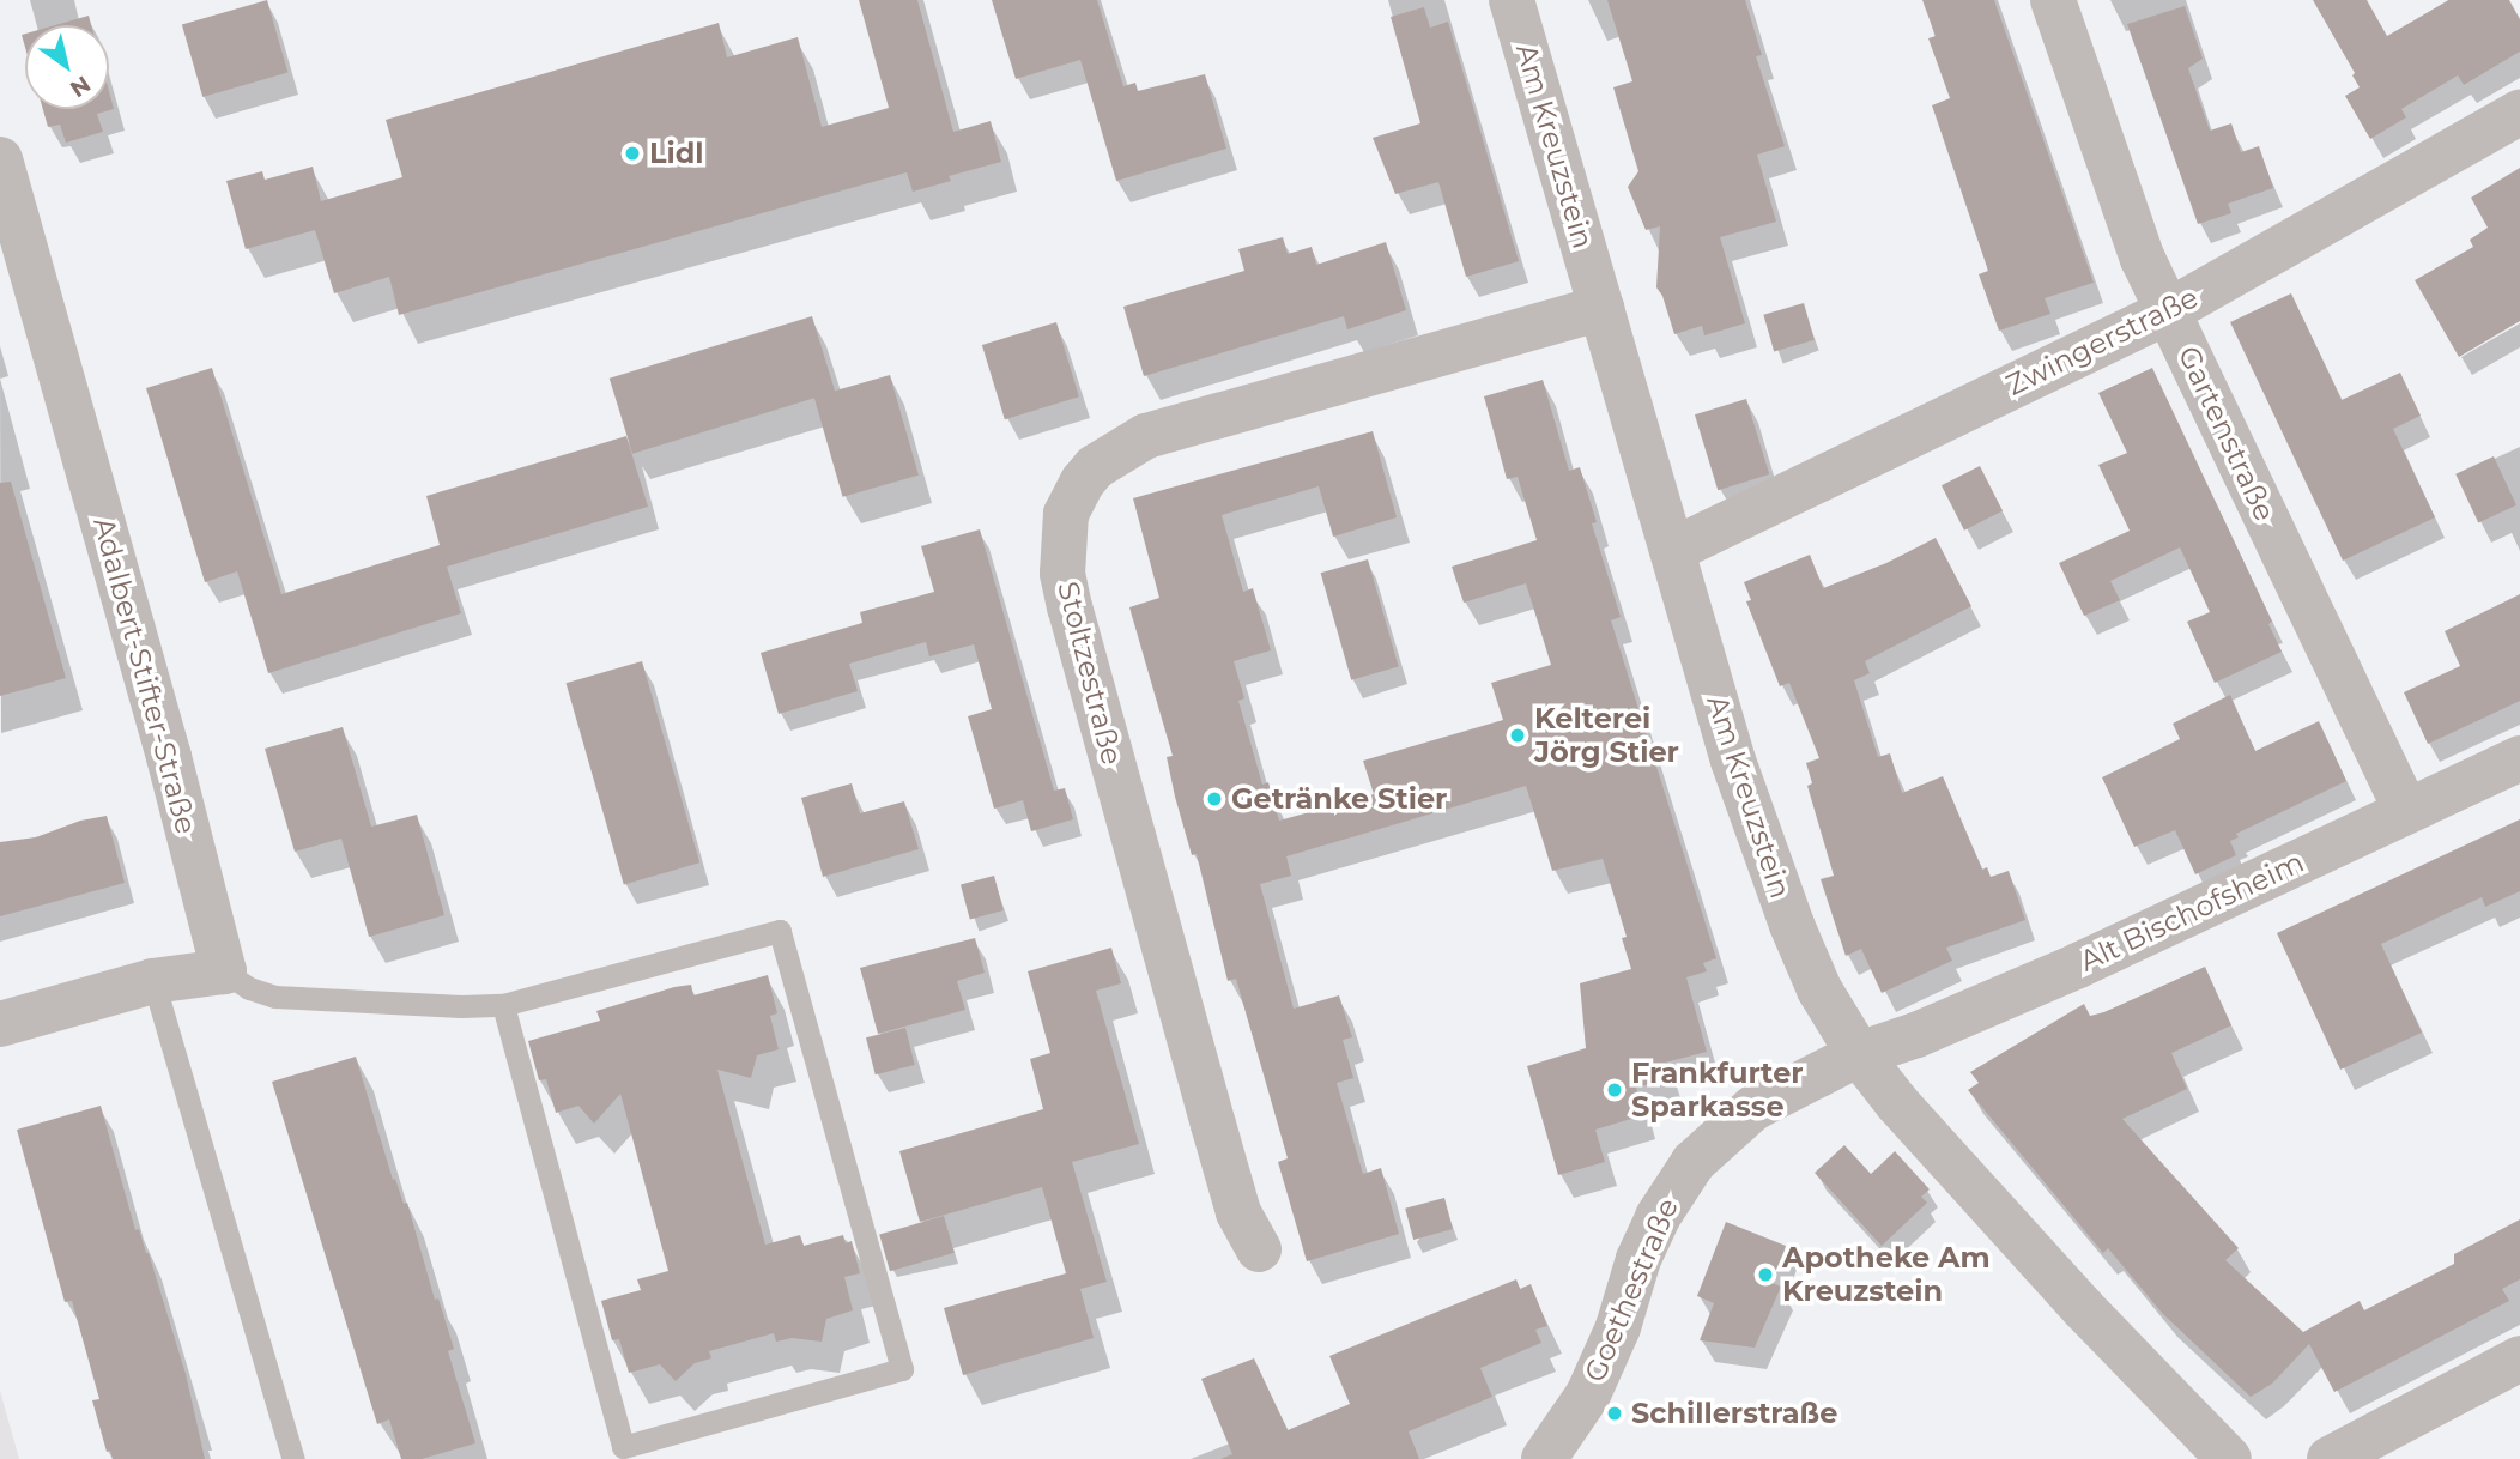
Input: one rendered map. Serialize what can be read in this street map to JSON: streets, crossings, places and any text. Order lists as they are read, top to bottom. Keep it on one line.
{"streets":{"street":["Am Kreuzstein","Zwingerstraße","Gartenstraße","Stoltzestraße","Adalbert-Stifter-Straße","Alt Bischofsheim","Goethestraße"]},"crossings":[["Am Kreuzstein","Zwingerstraße"],["Am Kreuzstein","Stoltzestraße"],["Am Kreuzstein","Alt Bischofsheim"],["Am Kreuzstein","Goethestraße"],["Zwingerstraße","Gartenstraße"],["Gartenstraße","Alt Bischofsheim"],["Alt Bischofsheim","Goethestraße"]],"places":["Lidl","Kelterei Jörg Stier","Getränke Stier","Frankfurter Sparkasse","Apotheke Am Kreuzstein","Schillerstraße"],"north":"bottom right"}
